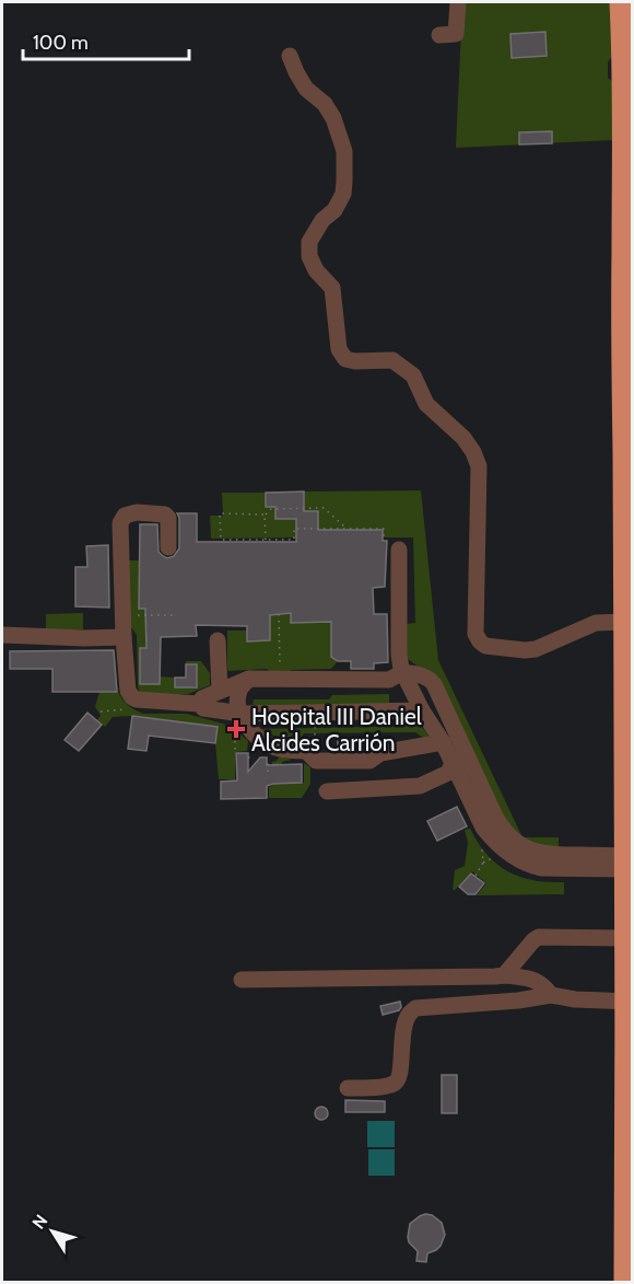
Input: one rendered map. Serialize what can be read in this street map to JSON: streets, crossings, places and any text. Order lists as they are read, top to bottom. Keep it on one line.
{"places":{"health":["Hospital III Daniel Alcides Carrión"]},"scale_bar":"100 m","north":"top left"}
